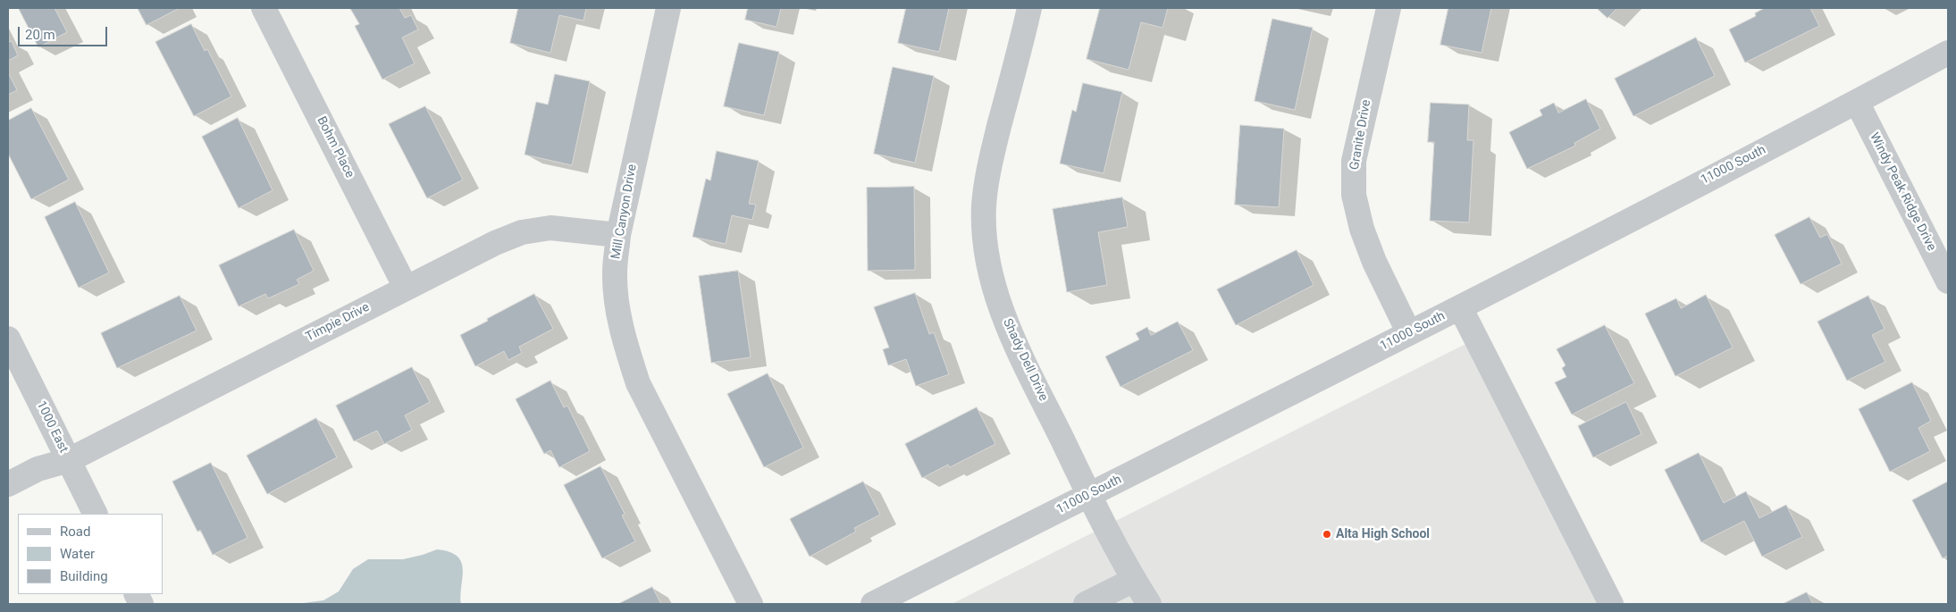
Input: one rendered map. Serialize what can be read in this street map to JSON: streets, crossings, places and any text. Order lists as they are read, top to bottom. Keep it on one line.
{"streets":{"street":["Granite Drive","Bohm Place","11000 South","Windy Peak Ridge Drive","Mill Canyon Drive","Timpie Drive","Shady Dell Drive","1000 East"]},"crossings":[["Granite Drive","11000 South"],["Bohm Place","Timpie Drive"],["11000 South","Windy Peak Ridge Drive"],["11000 South","Shady Dell Drive"],["Mill Canyon Drive","Timpie Drive"],["Timpie Drive","1000 East"]],"places":["Alta High School"],"legend":["Road","Water","Building"],"scale_bar":"20 m"}
